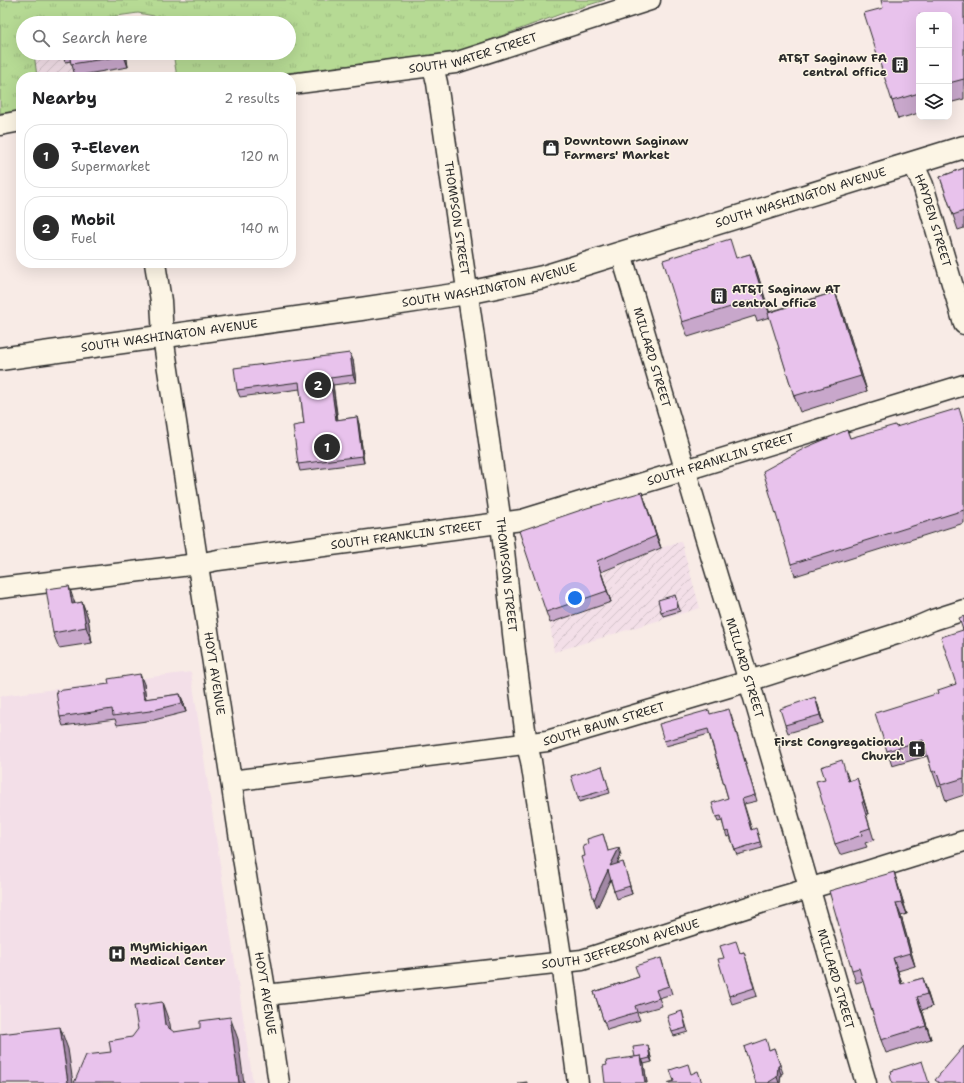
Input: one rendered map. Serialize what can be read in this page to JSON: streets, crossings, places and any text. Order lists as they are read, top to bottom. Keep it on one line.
{"streets":{"main road":["SOUTH WASHINGTON AVENUE"],"street":["SOUTH WATER STREET","THOMPSON STREET","HAYDEN STREET","MILLARD STREET","SOUTH FRANKLIN STREET","HOYT AVENUE","SOUTH BAUM STREET","SOUTH JEFFERSON AVENUE"]},"crossings":[["SOUTH WATER STREET","THOMPSON STREET"],["SOUTH WASHINGTON AVENUE","THOMPSON STREET"],["SOUTH WASHINGTON AVENUE","HAYDEN STREET"],["SOUTH WASHINGTON AVENUE","MILLARD STREET"],["SOUTH WASHINGTON AVENUE","HOYT AVENUE"],["THOMPSON STREET","SOUTH FRANKLIN STREET"],["THOMPSON STREET","SOUTH BAUM STREET"],["THOMPSON STREET","SOUTH JEFFERSON AVENUE"],["MILLARD STREET","SOUTH FRANKLIN STREET"],["MILLARD STREET","SOUTH BAUM STREET"],["MILLARD STREET","SOUTH JEFFERSON AVENUE"],["SOUTH FRANKLIN STREET","HOYT AVENUE"],["HOYT AVENUE","SOUTH BAUM STREET"],["HOYT AVENUE","SOUTH JEFFERSON AVENUE"]],"places":{"building":["AT&T Saginaw FA central office","AT&T Saginaw AT central office"],"shop":["Downtown Saginaw Farmers' Market"],"church":["First Congregational Church"],"hospital":["MyMichigan Medical Center"]},"page":{"map_buttons":["+","−"],"search":"Search here","heading":["Nearby","2 results"],"list":[{"mark":"1","name":"7-Eleven","note":"Supermarket","value":"120 m"},{"mark":"2","name":"Mobil","note":"Fuel","value":"140 m"}],"pins":["2","1"]}}
